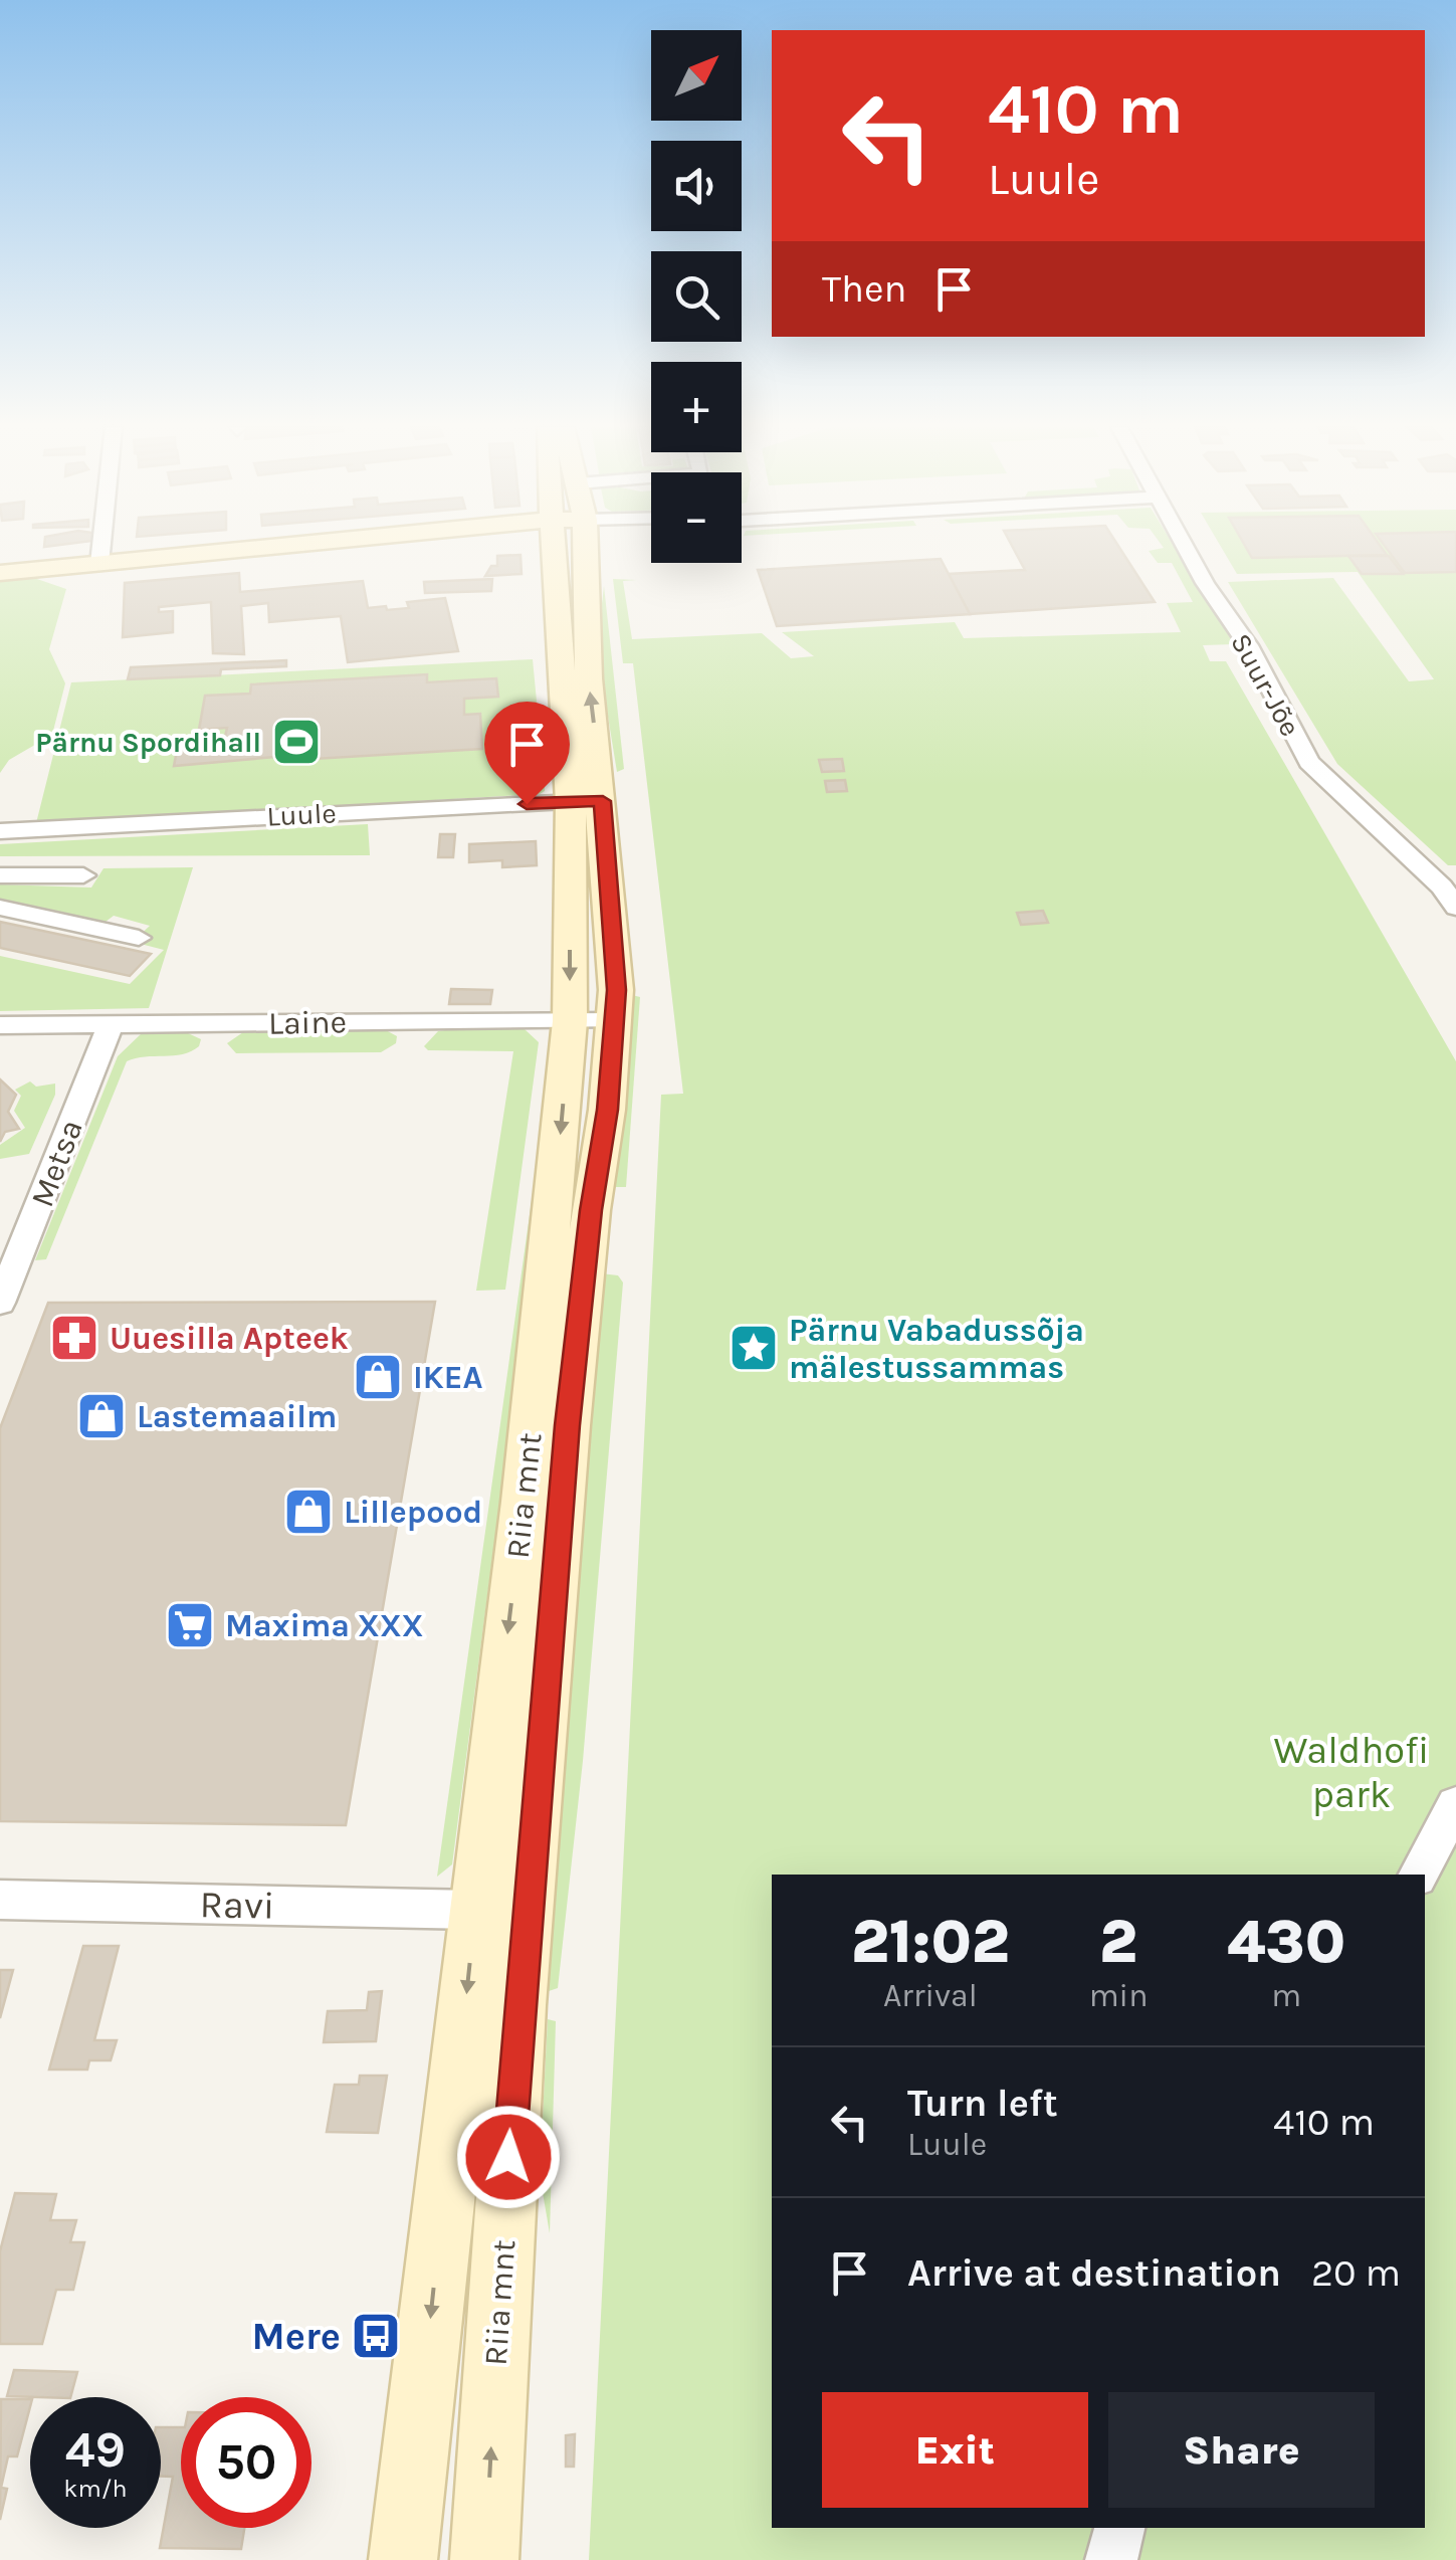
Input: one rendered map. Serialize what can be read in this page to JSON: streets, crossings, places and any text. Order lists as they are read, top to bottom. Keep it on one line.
{"streets":{"main road":["Riia mnt"],"street":["Suur-Jõe","Luule","Laine","Metsa","Ravi"]},"crossings":[["Luule","Riia mnt"],["Laine","Metsa"],["Laine","Riia mnt"],["Riia mnt","Ravi"]],"parks":["Waldhofi park"],"places":{"sports":["Pärnu Spordihall"],"pharmacy":["Uuesilla Apteek"],"place":["Pärnu Vabadussõja mälestussammas"],"shop":["IKEA","Lastemaailm","Lillepood"],"supermarket":["Maxima XXX"],"bus stop":["Mere"]},"north":"top right","page":{"map_buttons":["+","−"],"turn":["410 m","Luule"],"then":"Then","eta":["21:02","Arrival","2","min","430","m"],"list":[{"name":"Turn left","note":"Luule","value":"410 m"},{"name":"Arrive at destination","value":"20 m"}],"buttons":["Exit","Share"],"speed":"49 km/h","limit":"50"}}
